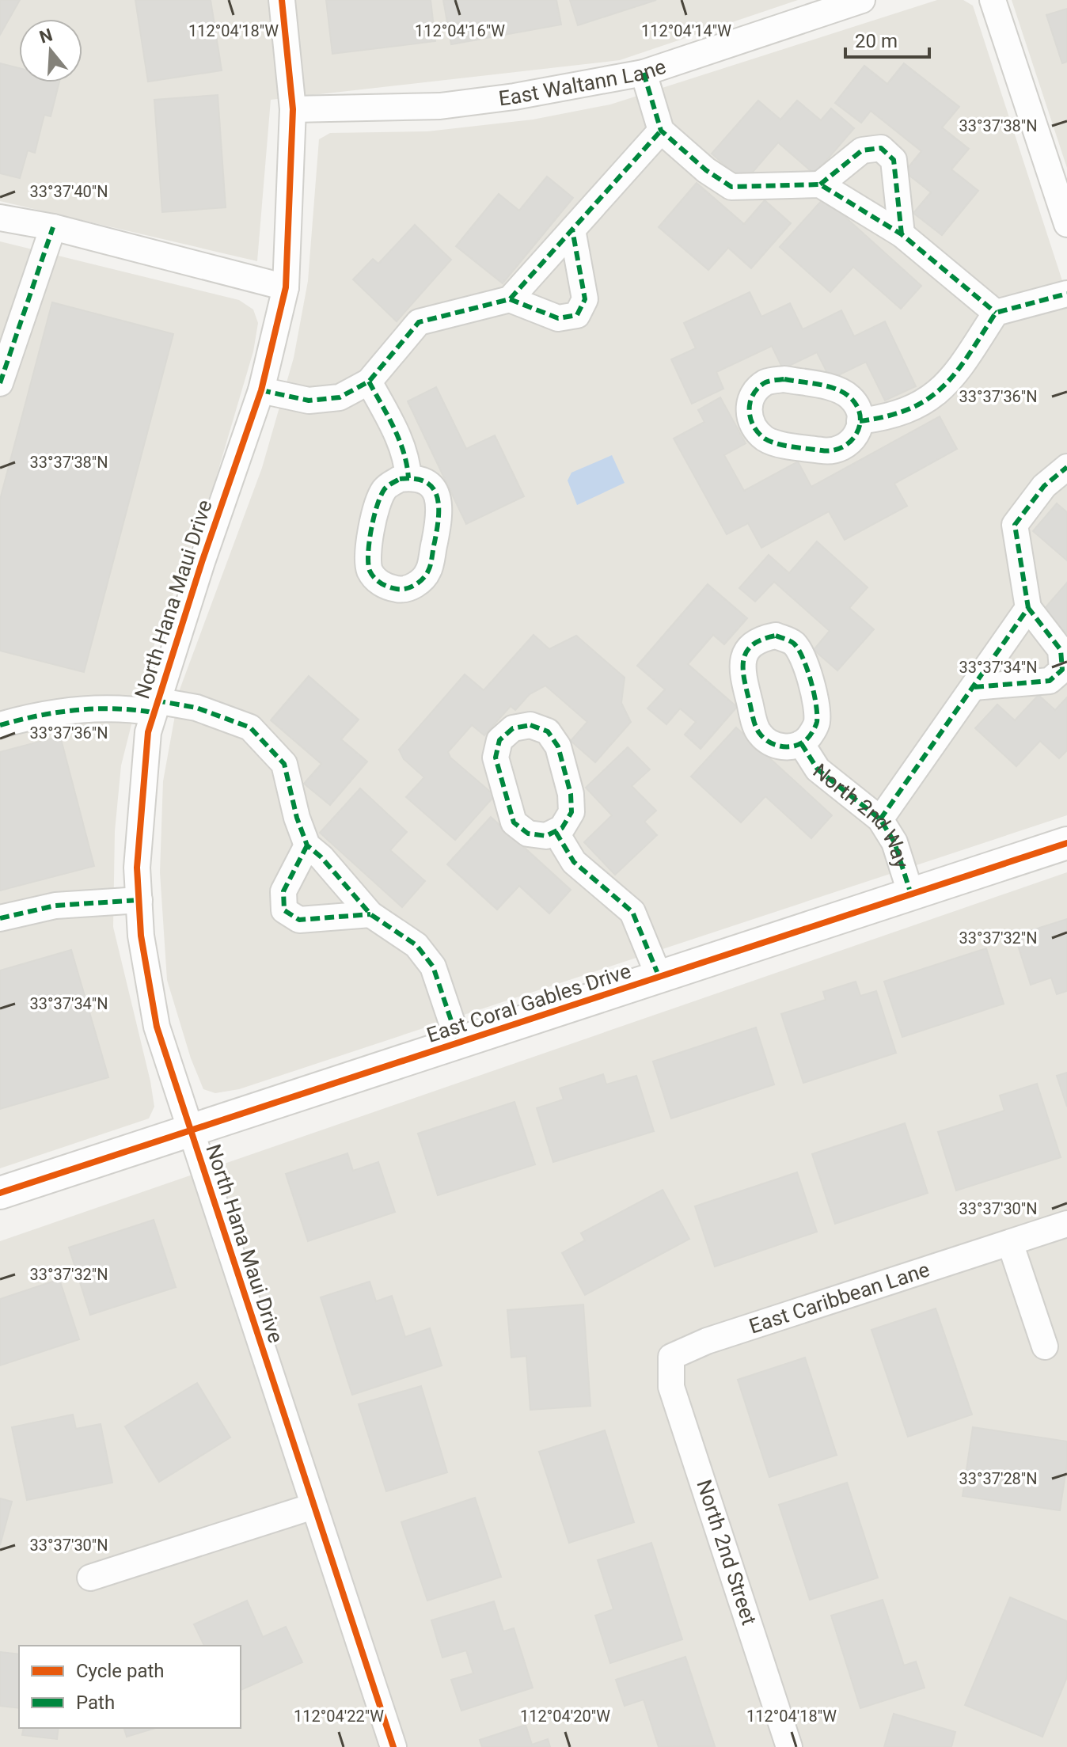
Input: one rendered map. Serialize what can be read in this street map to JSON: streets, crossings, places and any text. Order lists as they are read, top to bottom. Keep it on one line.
{"streets":{"street":["East Waltann Lane","North Hana Maui Drive","North 2nd Way","East Coral Gables Drive","East Caribbean Lane","North 2nd Street"]},"crossings":[["East Waltann Lane","North Hana Maui Drive"],["North Hana Maui Drive","East Coral Gables Drive"],["North 2nd Way","East Coral Gables Drive"],["East Caribbean Lane","North 2nd Street"]],"legend":["Cycle path","Path"],"scale_bar":"20 m","north":"top","coordinates":["112°04'18\"W","112°04'16\"W","112°04'14\"W","33°37'38\"N","33°37'40\"N","33°37'36\"N","33°37'34\"N","33°37'32\"N","33°37'30\"N","33°37'28\"N","112°04'22\"W","112°04'20\"W"]}
